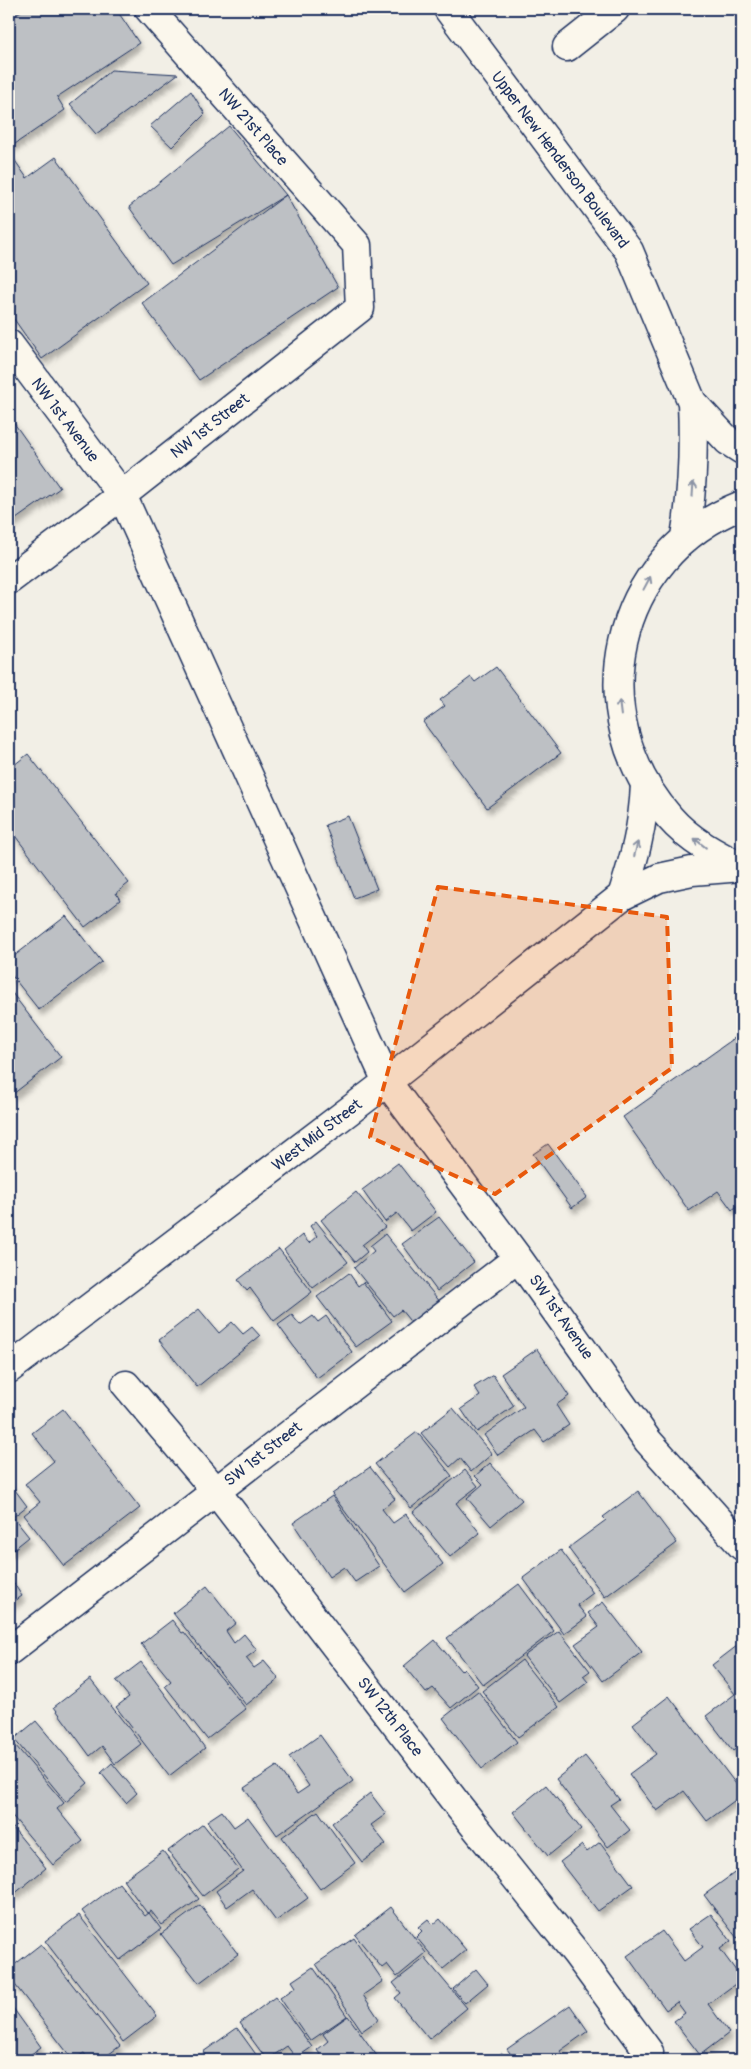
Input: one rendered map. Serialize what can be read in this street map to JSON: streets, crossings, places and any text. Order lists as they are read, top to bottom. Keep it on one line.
{"streets":{"street":["NW 21st Place","Upper New Henderson Boulevard","NW 1st Avenue","NW 1st Street","West Mid Street","SW 1st Avenue","SW 1st Street","SW 12th Place"]},"crossings":[["NW 21st Place","NW 1st Street"],["NW 1st Avenue","NW 1st Street"],["NW 1st Avenue","West Mid Street"],["NW 1st Avenue","SW 1st Avenue"],["West Mid Street","SW 1st Avenue"],["SW 1st Avenue","SW 1st Street"],["SW 1st Street","SW 12th Place"]]}
